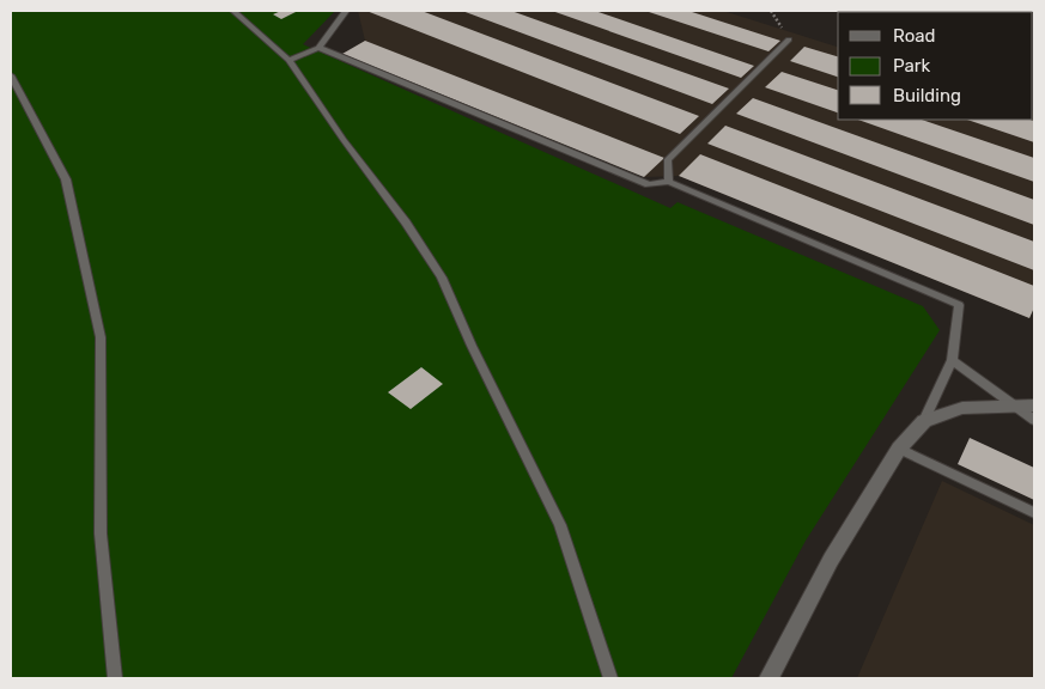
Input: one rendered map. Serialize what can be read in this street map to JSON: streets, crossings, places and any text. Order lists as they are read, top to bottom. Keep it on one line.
{"legend":["Road","Park","Building"]}
